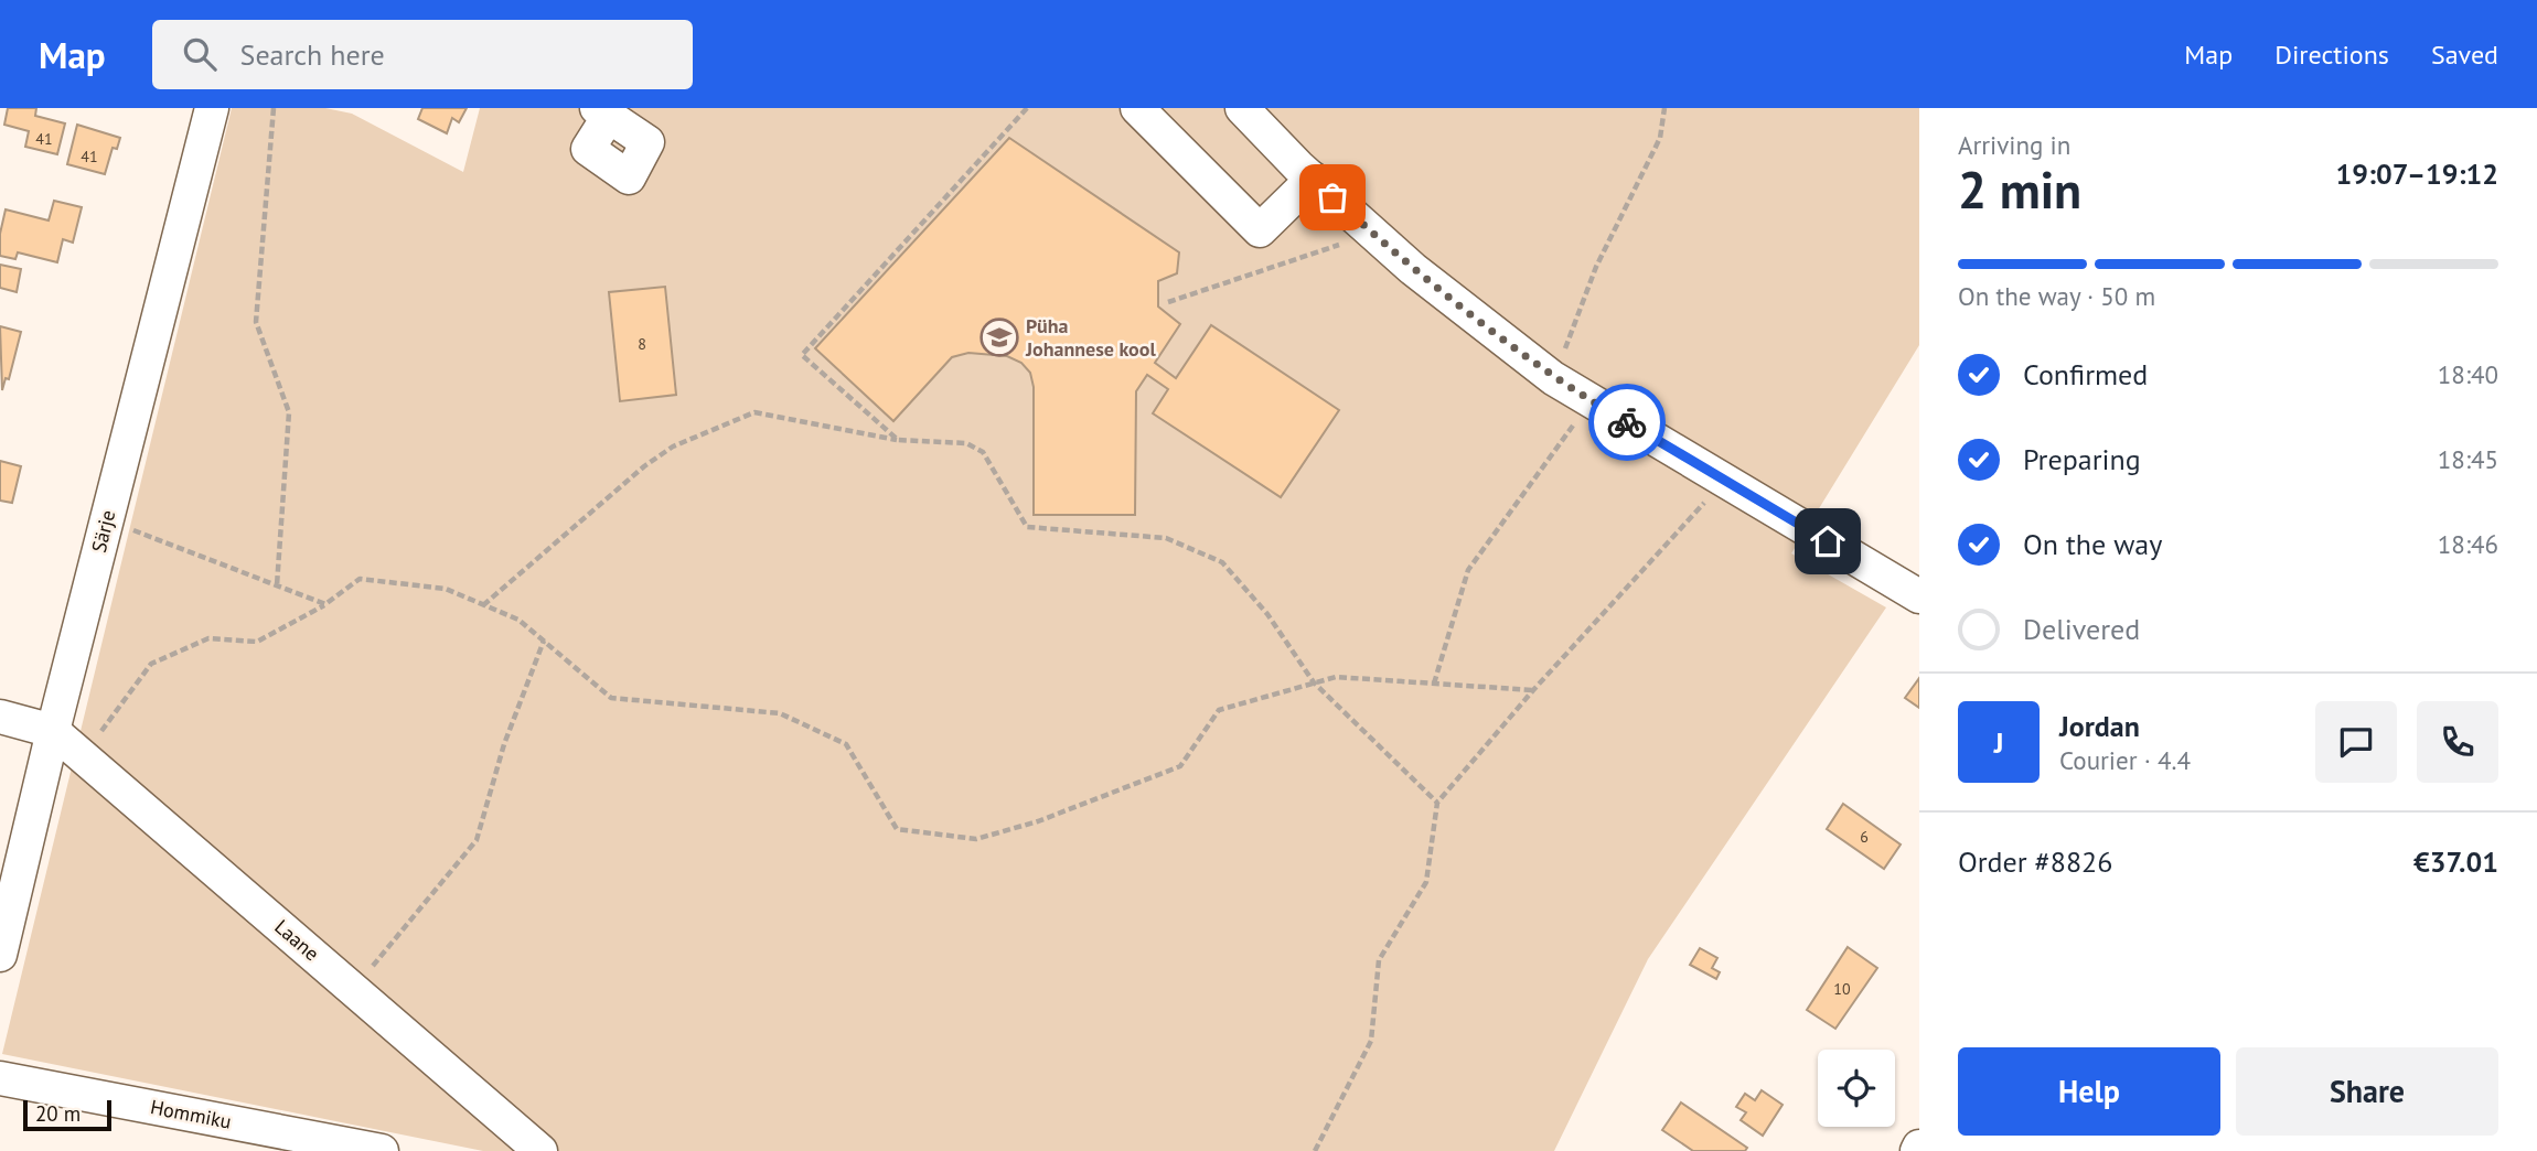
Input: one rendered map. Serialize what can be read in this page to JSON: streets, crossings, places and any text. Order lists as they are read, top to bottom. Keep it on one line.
{"streets":{"street":["Särje","Laane","Hommiku"]},"crossings":[["Särje","Laane"]],"places":{"school or university":["Püha Johannese kool"]},"house_numbers":["41","41","8","6","10"],"scale_bar":"20 m","page":{"header":"Map","search":"Search here","nav":["Map","Directions","Saved"],"heading":["2 min","Arriving in","19:07–19:12"],"panel":["Jordan","Courier · 4.4","Order #8826","€37.01"],"bar":"On the way · 50 m","list":[["Confirmed","18:40"],["Preparing","18:45"],["On the way","18:46"],"Delivered"],"round":"J","buttons":["Help","Share"],"scale":"20 m"}}
